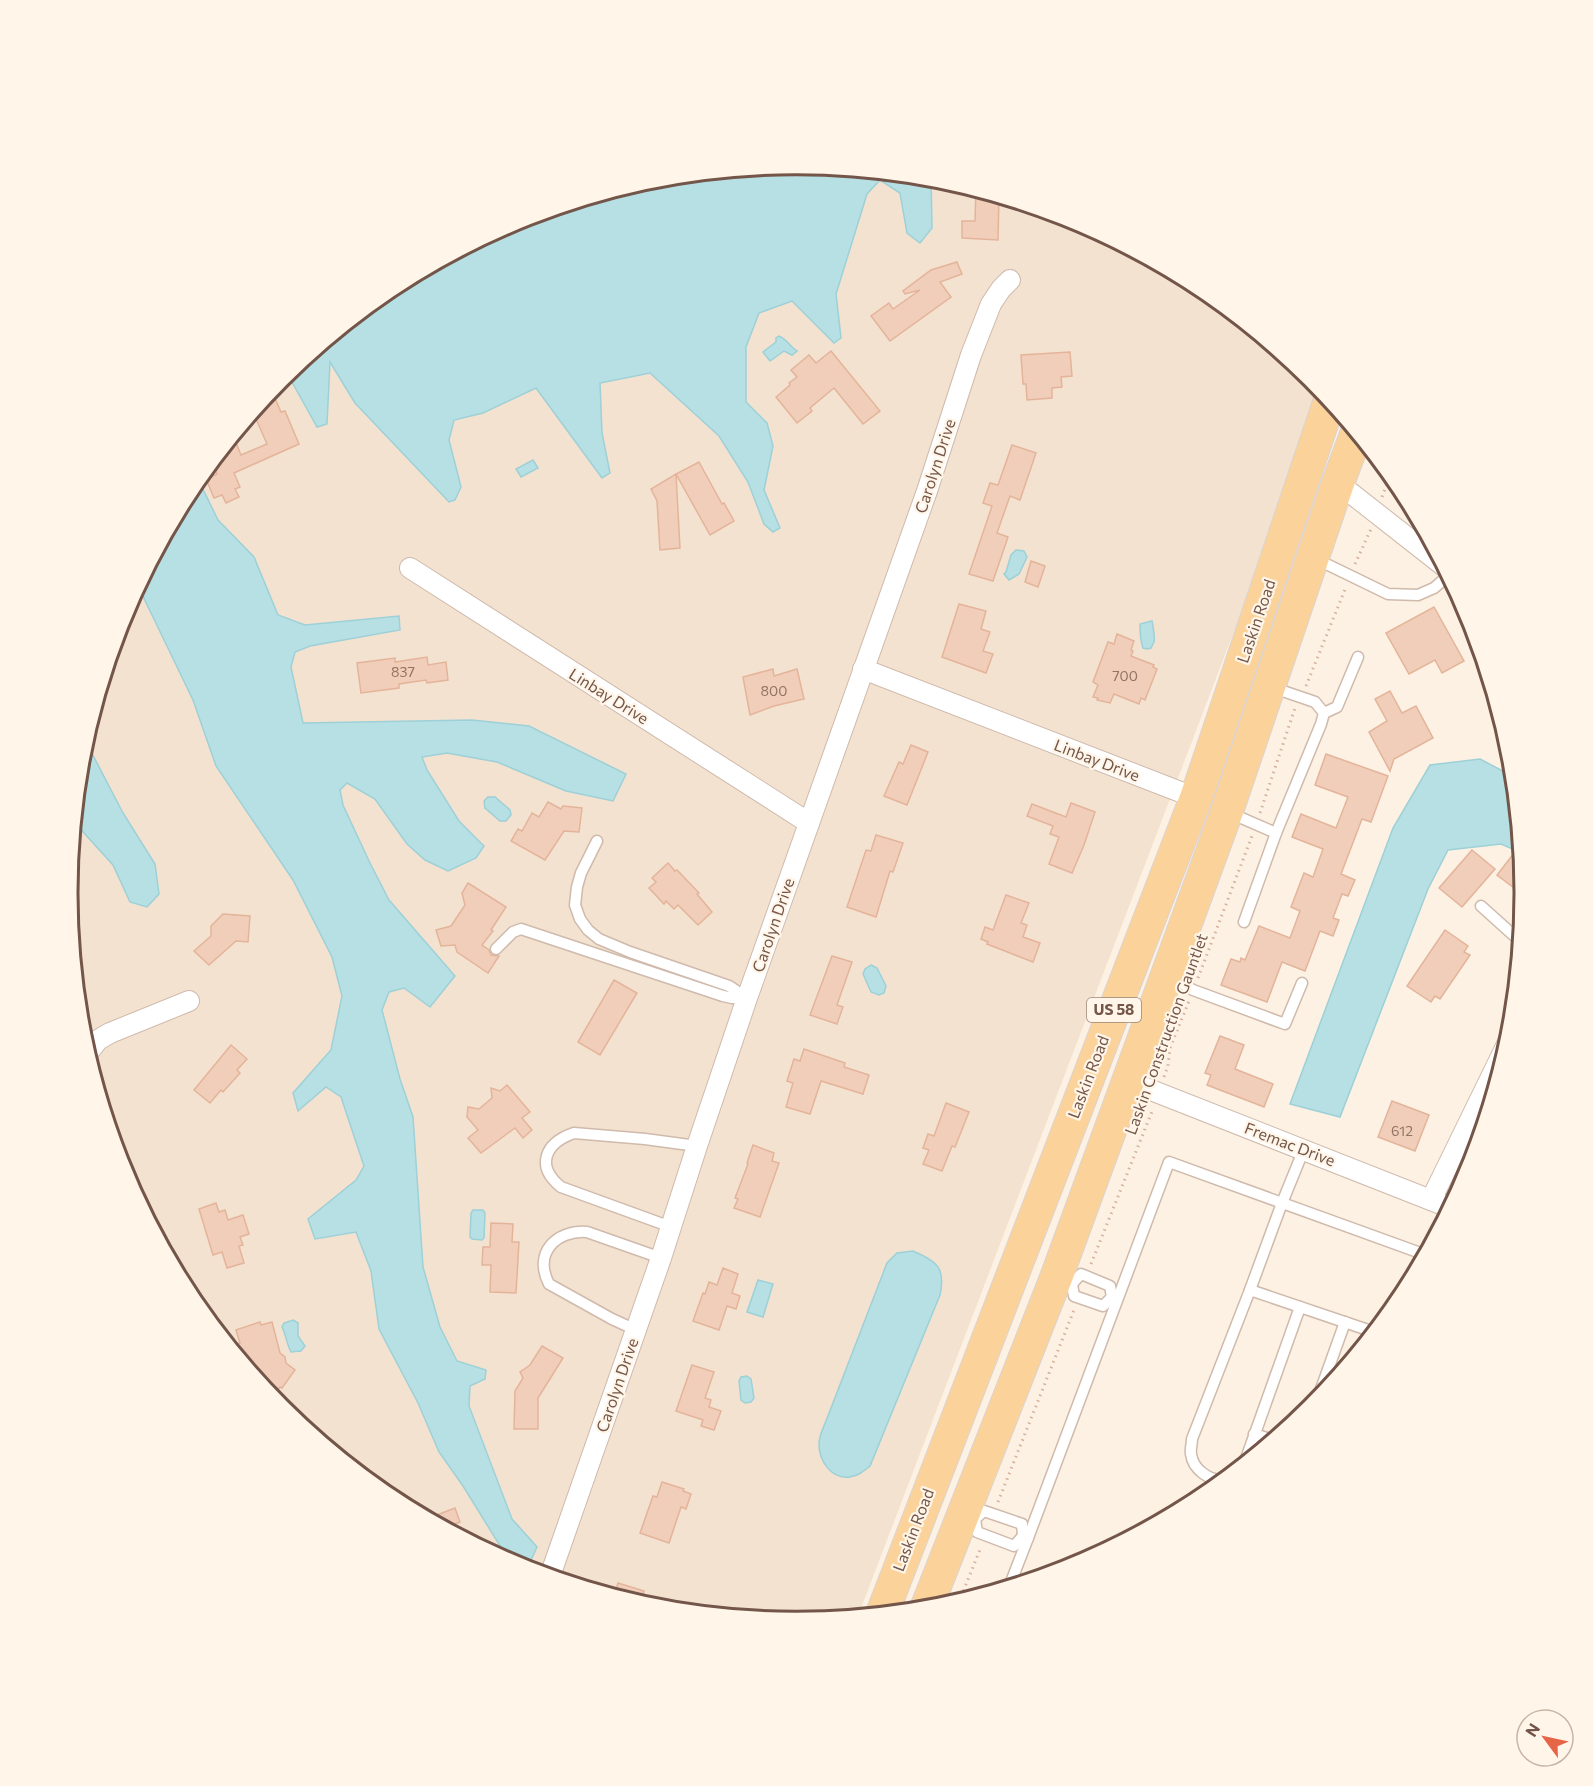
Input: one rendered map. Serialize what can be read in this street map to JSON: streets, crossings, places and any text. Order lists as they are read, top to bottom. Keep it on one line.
{"streets":{"main road":["Laskin Road","US 58"],"street":["Carolyn Drive","Linbay Drive","Fremac Drive"],"path":["Laskin Construction Gauntlet"]},"crossings":[["Carolyn Drive","Linbay Drive"],["Laskin Road","Linbay Drive"],["Laskin Road","Laskin Construction Gauntlet"],["Laskin Road","Fremac Drive"],["Laskin Construction Gauntlet","Fremac Drive"]],"house_numbers":["837","700","800","612"],"north":"top left"}
